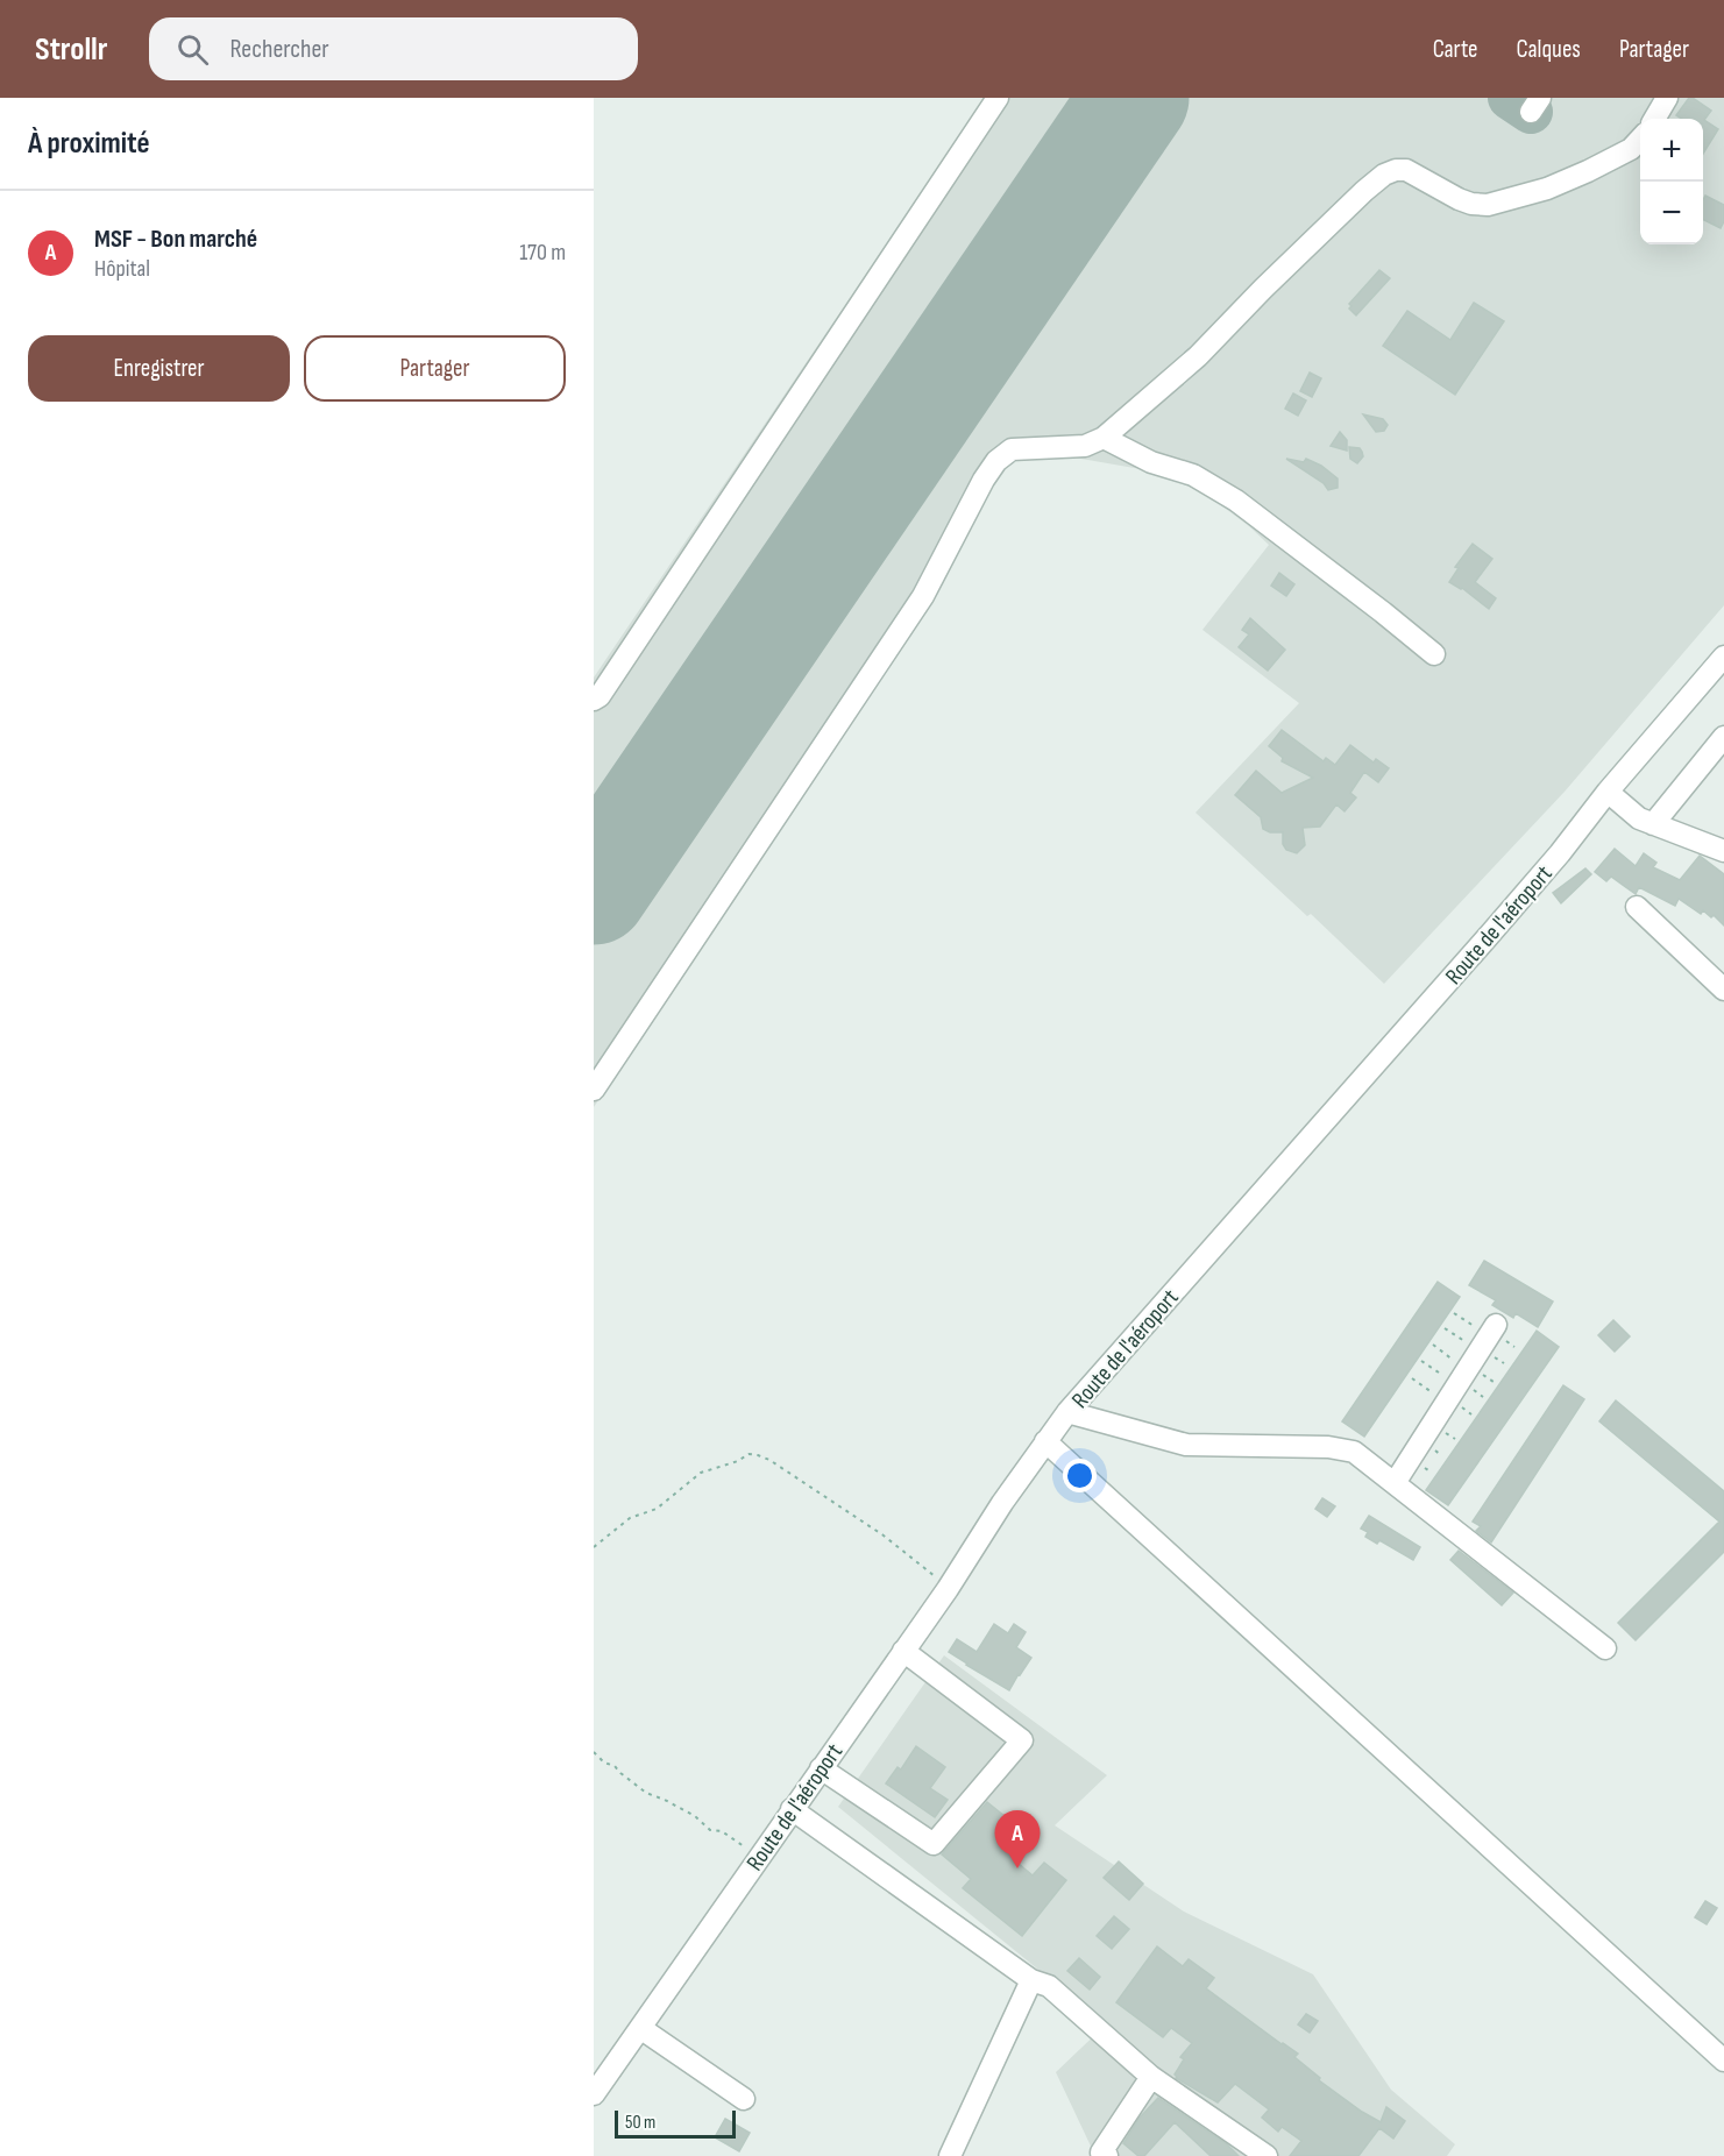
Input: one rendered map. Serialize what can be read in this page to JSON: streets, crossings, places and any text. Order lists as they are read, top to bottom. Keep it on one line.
{"streets":{"street":["Route de l'aéroport"]},"scale_bar":"50 m","page":{"header":"Strollr","search":"Rechercher","nav":["Carte","Calques","Partager"],"heading":"À proximité","map_buttons":["+","−"],"list":[{"mark":"A","name":"MSF - Bon marché","note":"Hôpital","value":"170 m"}],"buttons":["Enregistrer","Partager"],"pins":"A","scale":"50 m"}}
